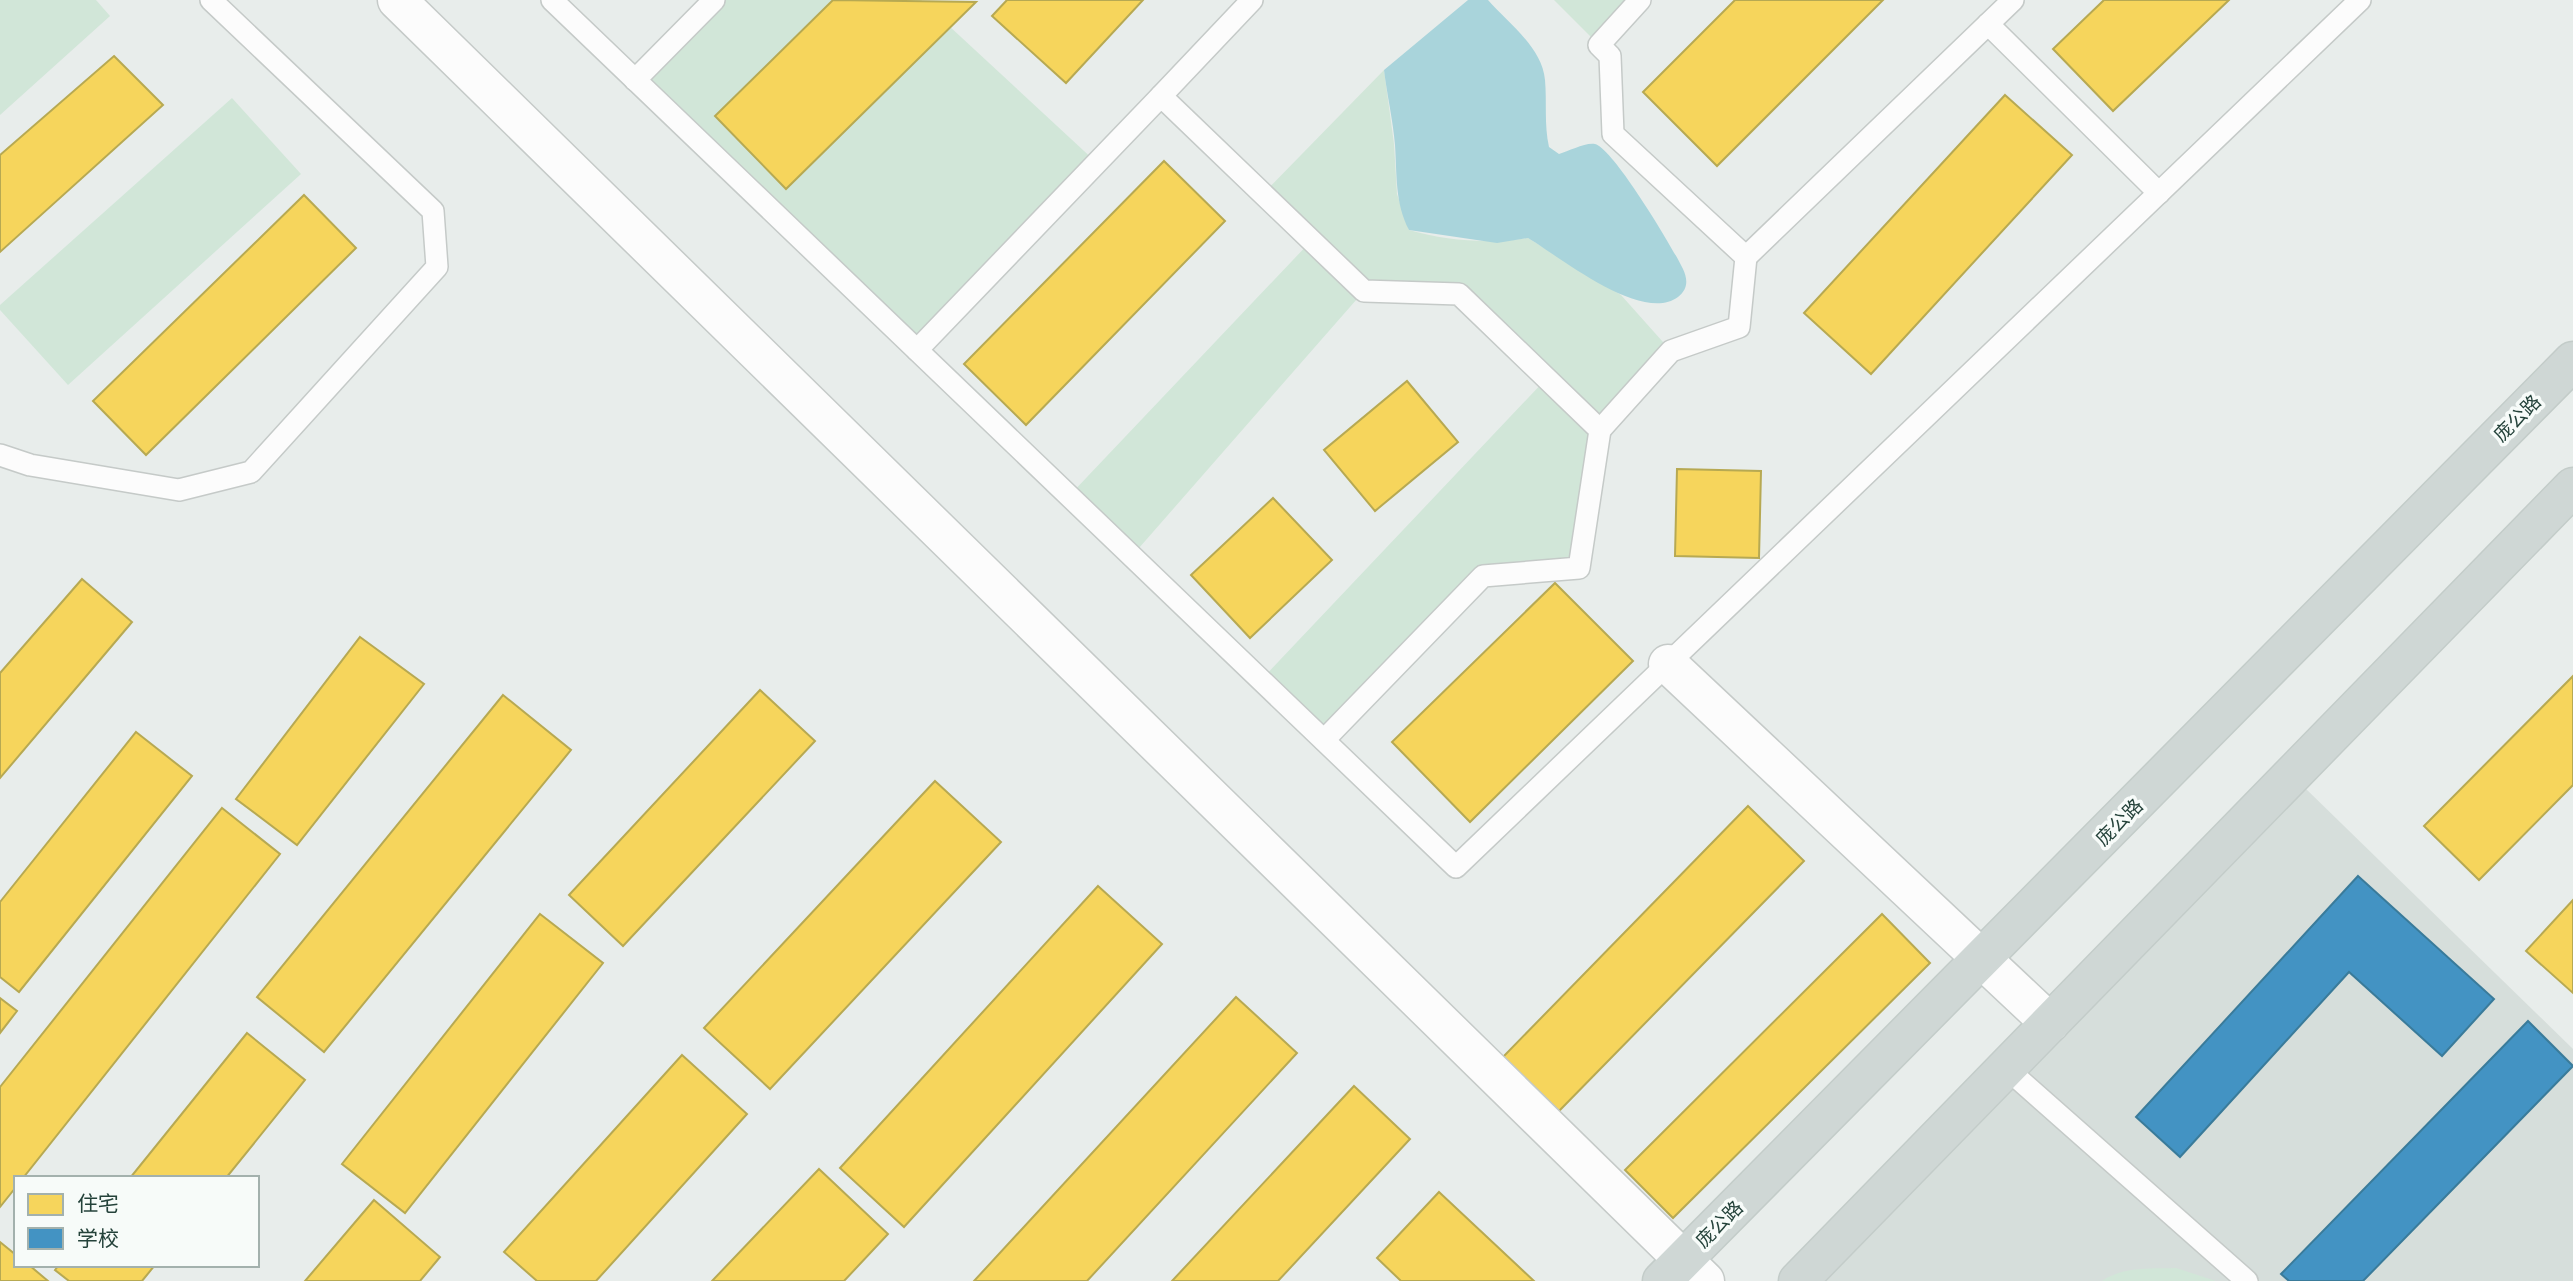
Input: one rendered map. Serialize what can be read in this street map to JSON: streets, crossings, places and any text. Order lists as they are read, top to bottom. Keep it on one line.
{"streets":{"main road":["庞公路"]},"legend":["住宅","学校"]}
